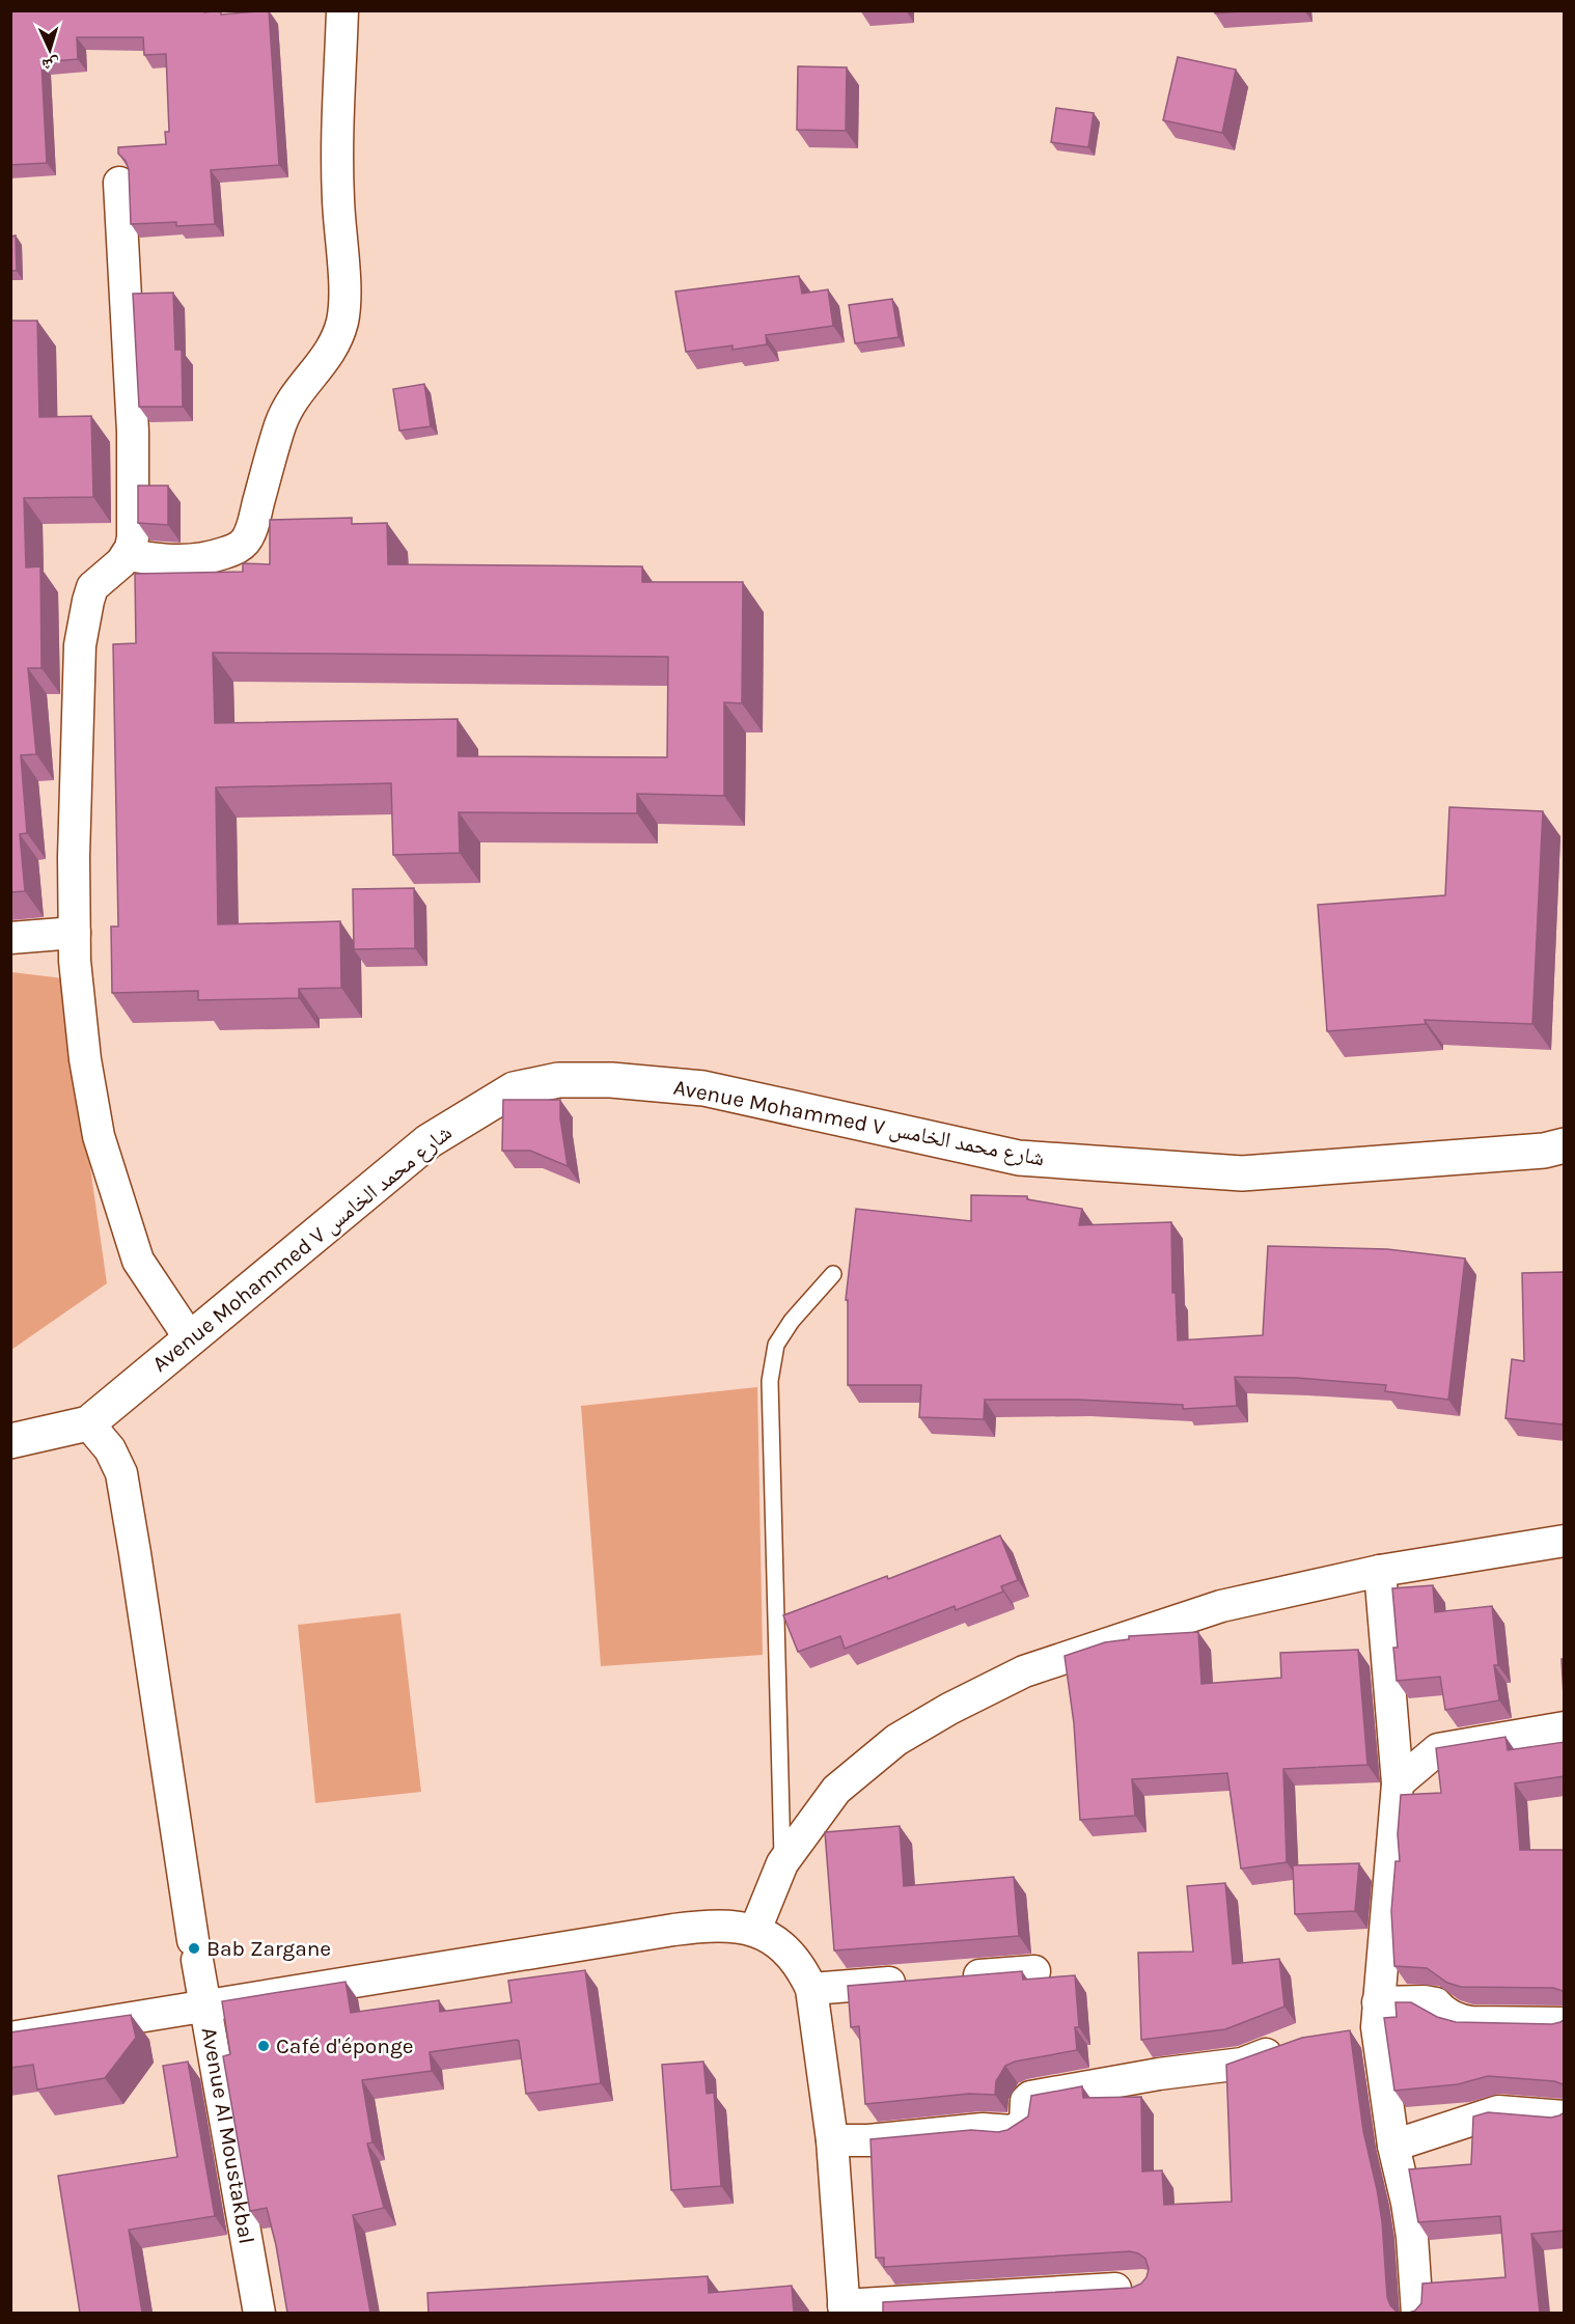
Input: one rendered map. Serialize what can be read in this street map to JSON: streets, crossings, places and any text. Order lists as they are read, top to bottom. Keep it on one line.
{"streets":{"main road":["Avenue Mohammed V شارع محمد الخامس"],"street":["Avenue Al Moustakbal"]},"crossings":[["Avenue Mohammed V شارع محمد الخامس","Avenue Al Moustakbal"]],"places":["Bab Zargane","Café d'éponge"],"north":"bottom"}
